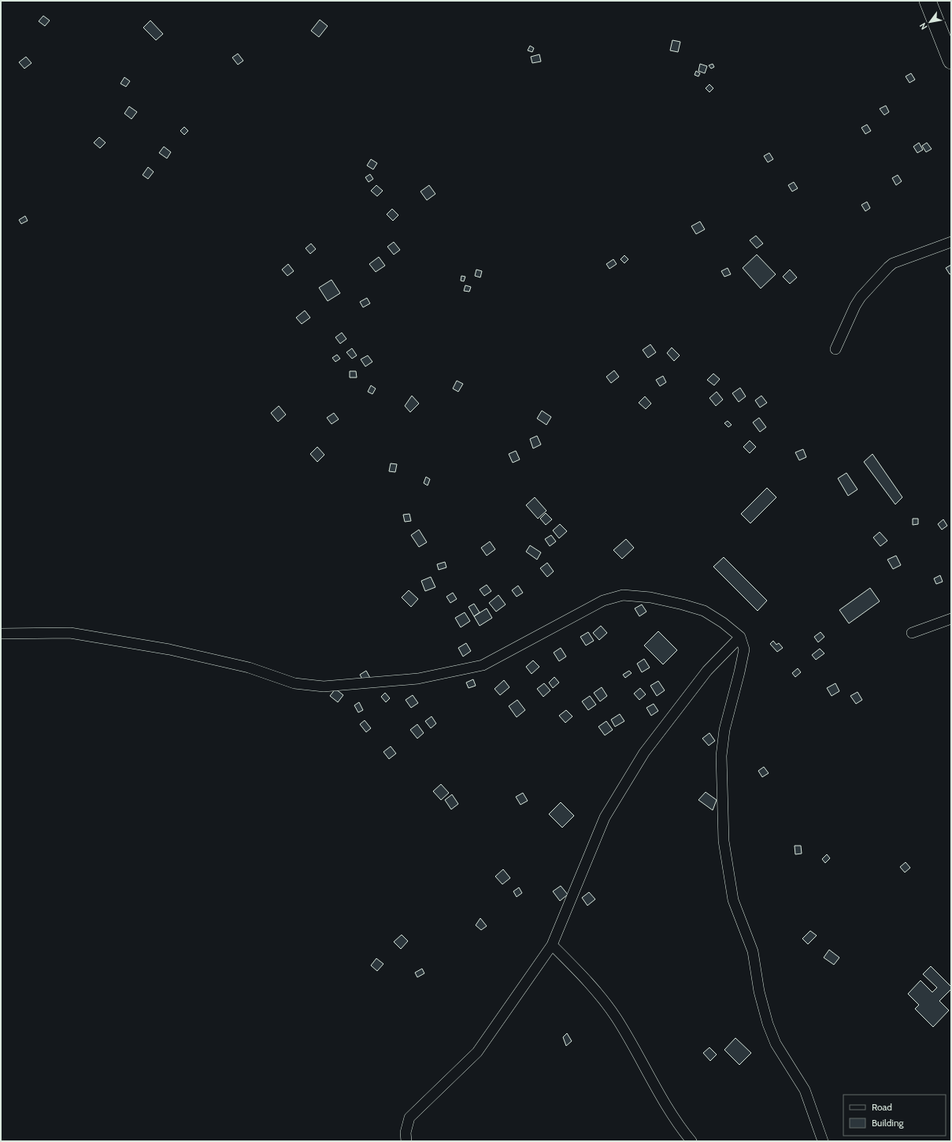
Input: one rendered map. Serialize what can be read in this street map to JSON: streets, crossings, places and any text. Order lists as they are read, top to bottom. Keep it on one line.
{"legend":["Road","Building"],"north":"bottom left"}
